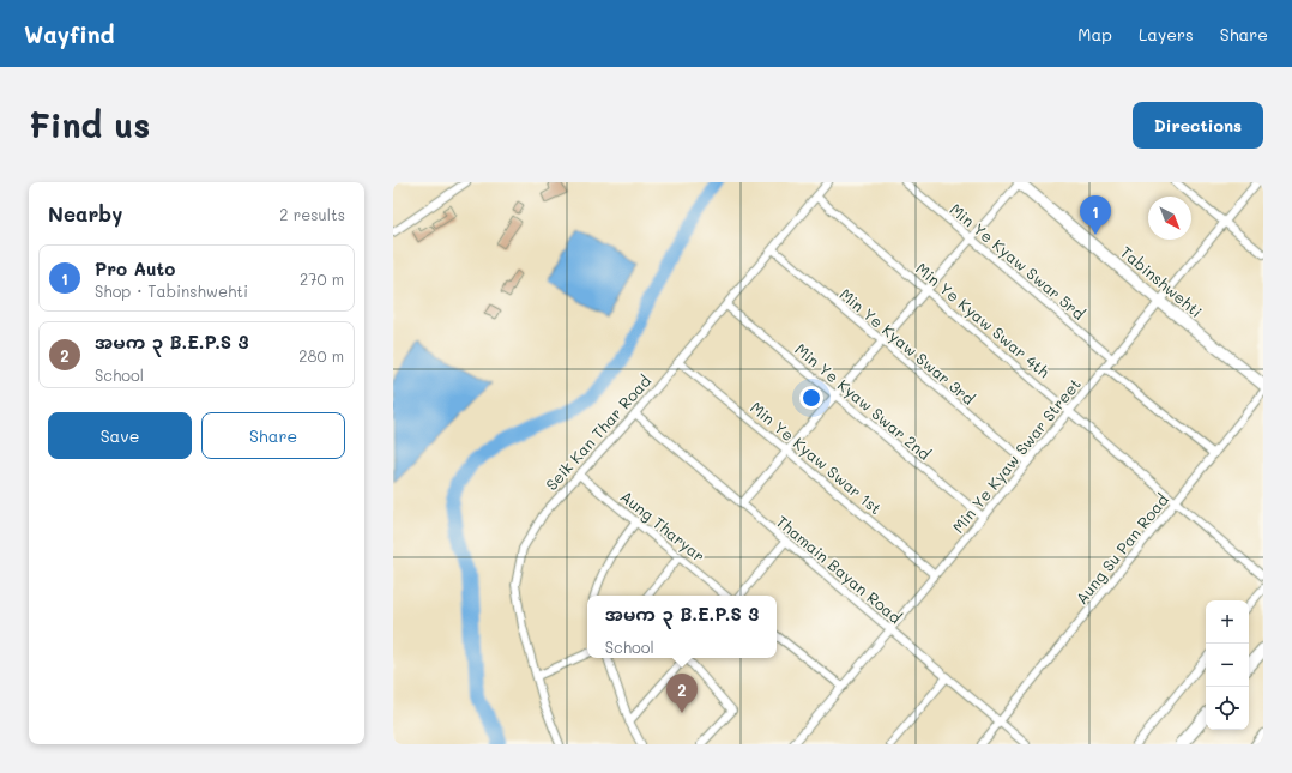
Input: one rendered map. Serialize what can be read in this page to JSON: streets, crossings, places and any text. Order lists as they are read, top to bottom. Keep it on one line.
{"streets":{"main road":["Tabinshwehti"],"street":["Min Ye Kyaw Swar 5rd","Min Ye Kyaw Swar 4th","Min Ye Kyaw Swar 3rd","Min Ye Kyaw Swar 2nd","Seik Kan Thar Road","Min Ye Kyaw Swar Street","Min Ye Kyaw Swar 1st","Aung Tharyar","Aung Su Pan Road","Thamain Bayan Road"]},"crossings":[["Min Ye Kyaw Swar 5rd","Min Ye Kyaw Swar Street"],["Tabinshwehti","Min Ye Kyaw Swar Street"],["Min Ye Kyaw Swar 4th","Seik Kan Thar Road"],["Min Ye Kyaw Swar 4th","Min Ye Kyaw Swar Street"],["Min Ye Kyaw Swar 4th","Aung Su Pan Road"],["Min Ye Kyaw Swar 3rd","Seik Kan Thar Road"],["Min Ye Kyaw Swar 3rd","Min Ye Kyaw Swar Street"],["Min Ye Kyaw Swar 2nd","Seik Kan Thar Road"],["Min Ye Kyaw Swar 2nd","Min Ye Kyaw Swar Street"],["Seik Kan Thar Road","Min Ye Kyaw Swar 1st"],["Seik Kan Thar Road","Aung Tharyar"],["Seik Kan Thar Road","Thamain Bayan Road"],["Min Ye Kyaw Swar Street","Min Ye Kyaw Swar 1st"],["Min Ye Kyaw Swar Street","Thamain Bayan Road"],["Aung Su Pan Road","Thamain Bayan Road"]],"north":"bottom right","page":{"header":"Wayfind","nav":["Map","Layers","Share"],"buttons":["Directions",["Save","Share"]],"title":"Find us","heading":["Nearby","2 results"],"pins":["1","2"],"list":[{"mark":"1","name":"Pro Auto","note":"Shop · Tabinshwehti","value":"270 m"},{"mark":"2","name":"အမက ၃ B.E.P.S 3","note":"School","value":"280 m"}],"popup":["အမက ၃ B.E.P.S 3","School"],"map_buttons":["+","−"]}}
